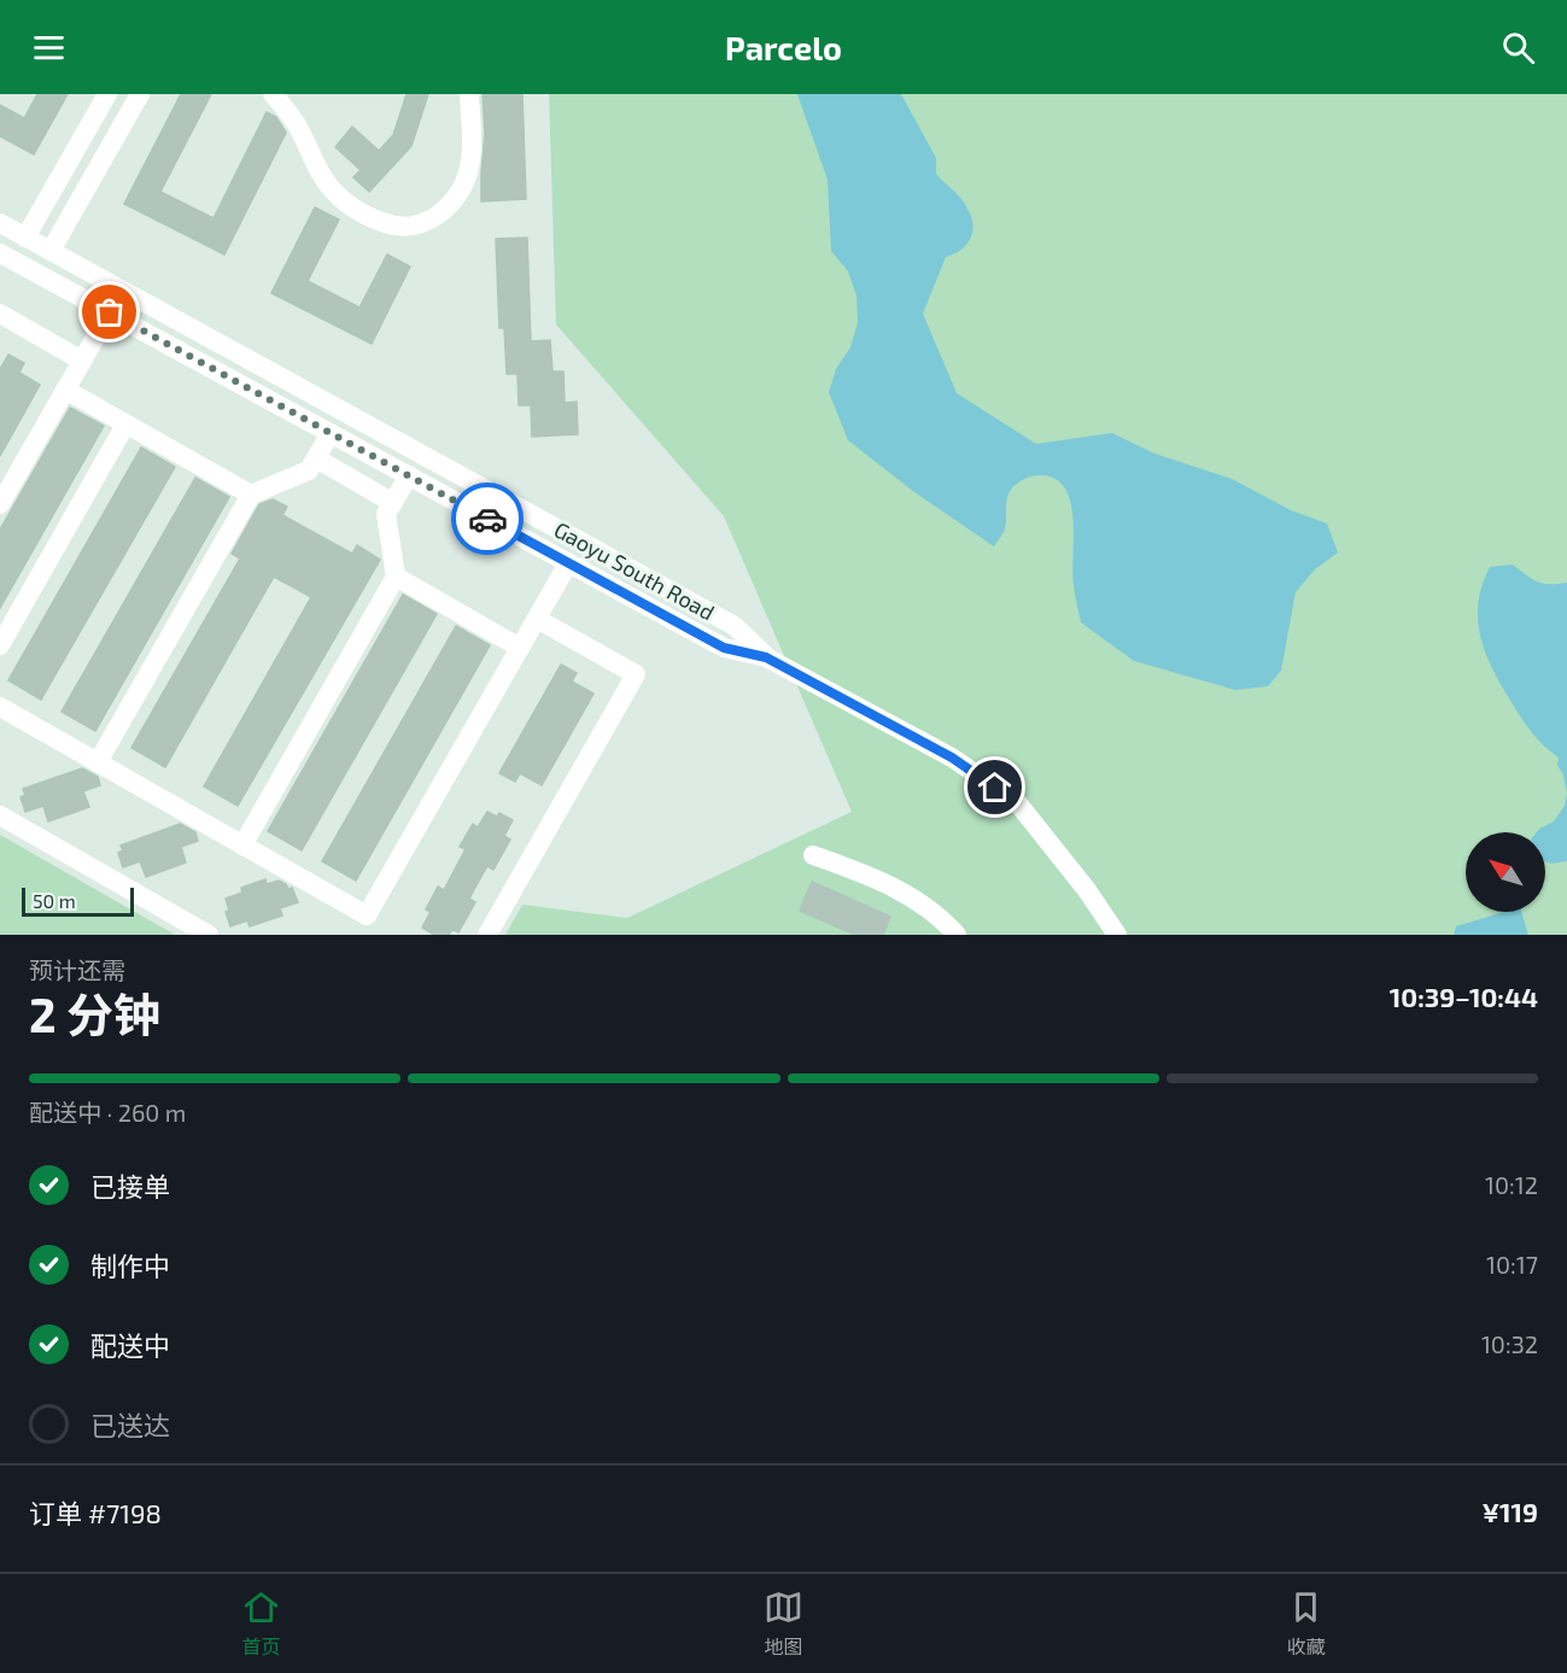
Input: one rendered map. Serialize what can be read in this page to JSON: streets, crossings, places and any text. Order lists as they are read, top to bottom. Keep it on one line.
{"streets":{"street":["Gaoyu South Road"]},"scale_bar":"50 m","north":"top left","page":{"header":"Parcelo","scale":"50 m","heading":["2 分钟","预计还需","10:39–10:44"],"panel":["订单 #7198","¥119"],"bar":"配送中 · 260 m","list":[["已接单","10:12"],["制作中","10:17"],["配送中","10:32"],"已送达"],"tabs":["首页","地图","收藏"]}}
